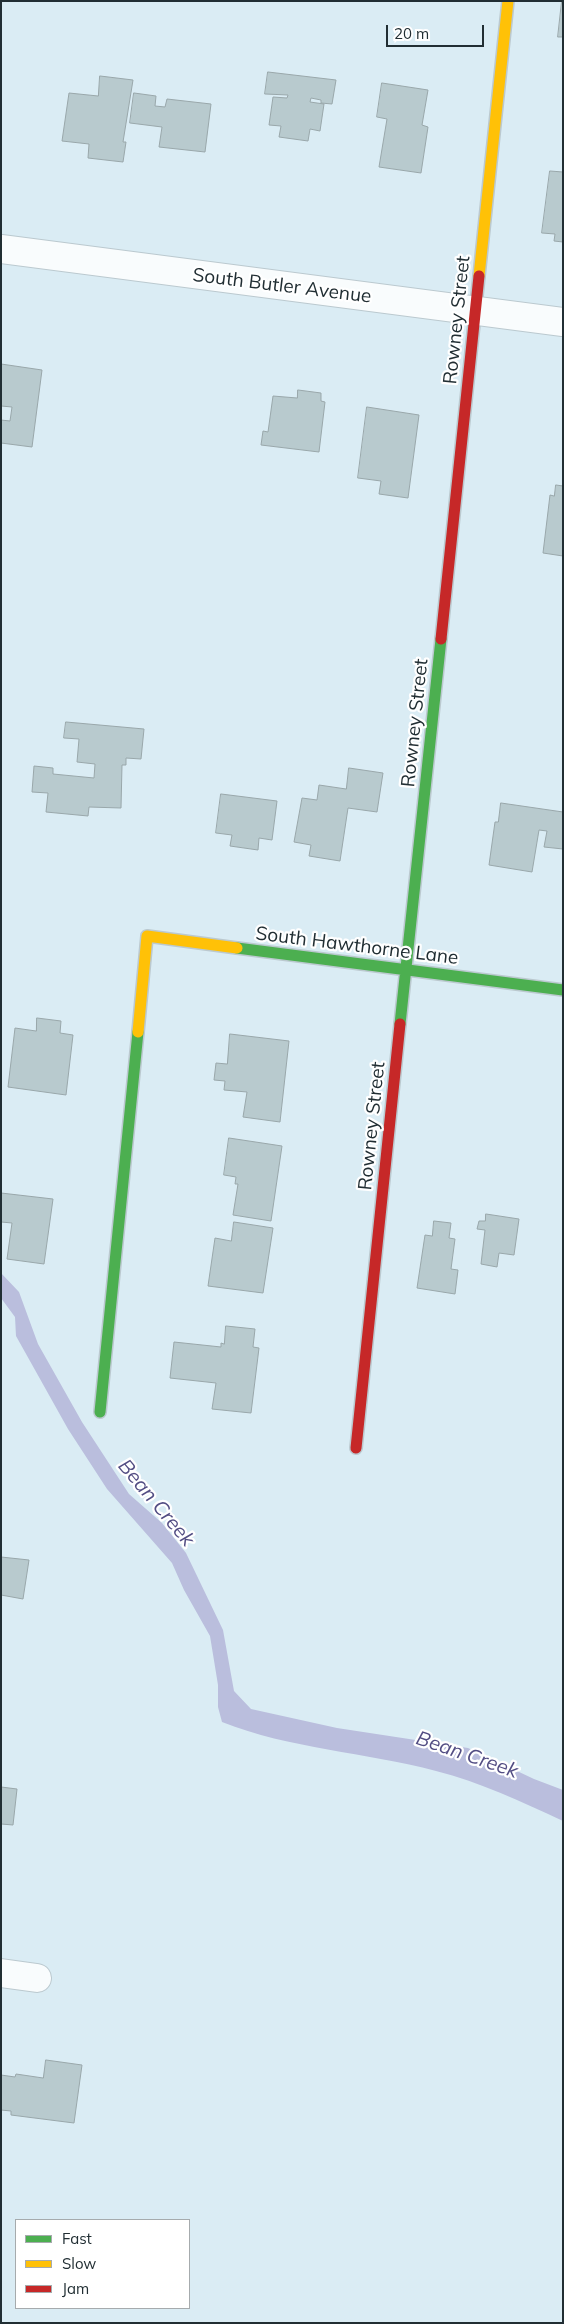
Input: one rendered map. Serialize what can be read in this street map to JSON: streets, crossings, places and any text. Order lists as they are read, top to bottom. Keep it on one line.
{"streets":{"street":["South Butler Avenue","Rowney Street","South Hawthorne Lane"]},"crossings":[["South Butler Avenue","Rowney Street"],["Rowney Street","South Hawthorne Lane"]],"water":["Bean Creek"],"legend":["Fast","Slow","Jam"],"scale_bar":"20 m"}
